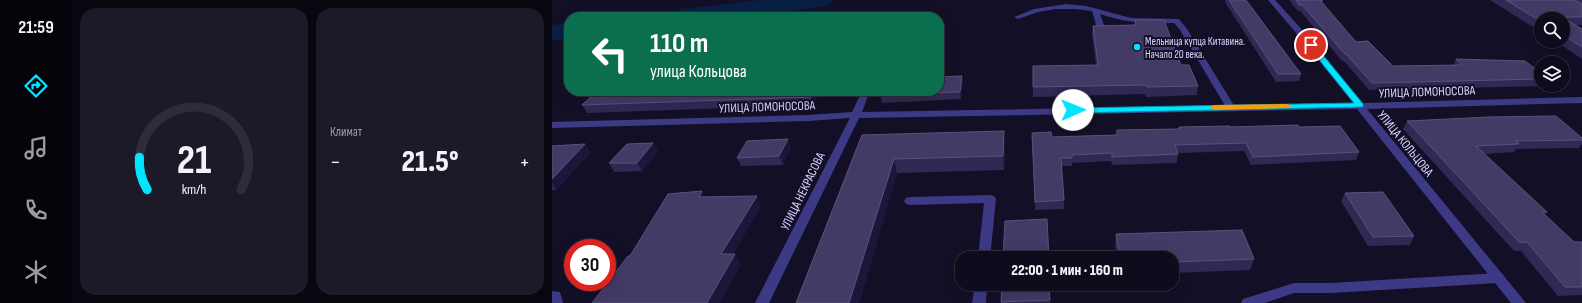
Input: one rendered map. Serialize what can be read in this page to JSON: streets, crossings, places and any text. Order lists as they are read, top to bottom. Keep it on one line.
{"streets":{"street":["УЛИЦА ЛОМОНОСОВА","УЛИЦА КОЛЬЦОВА","УЛИЦА НЕКРАСОВА"]},"crossings":[["УЛИЦА ЛОМОНОСОВА","УЛИЦА КОЛЬЦОВА"],["УЛИЦА ЛОМОНОСОВА","УЛИЦА НЕКРАСОВА"]],"places":["Мельница купца Китавина. Начало 20 века."],"page":{"tabs":"21:59","tile":"Климат","turn":["110 m","улица Кольцова"],"heat":["−","21.5°","+"],"limit":"30","trip":"22:00 · 1 мин · 160 m","gauge":["21","km/h"]}}
